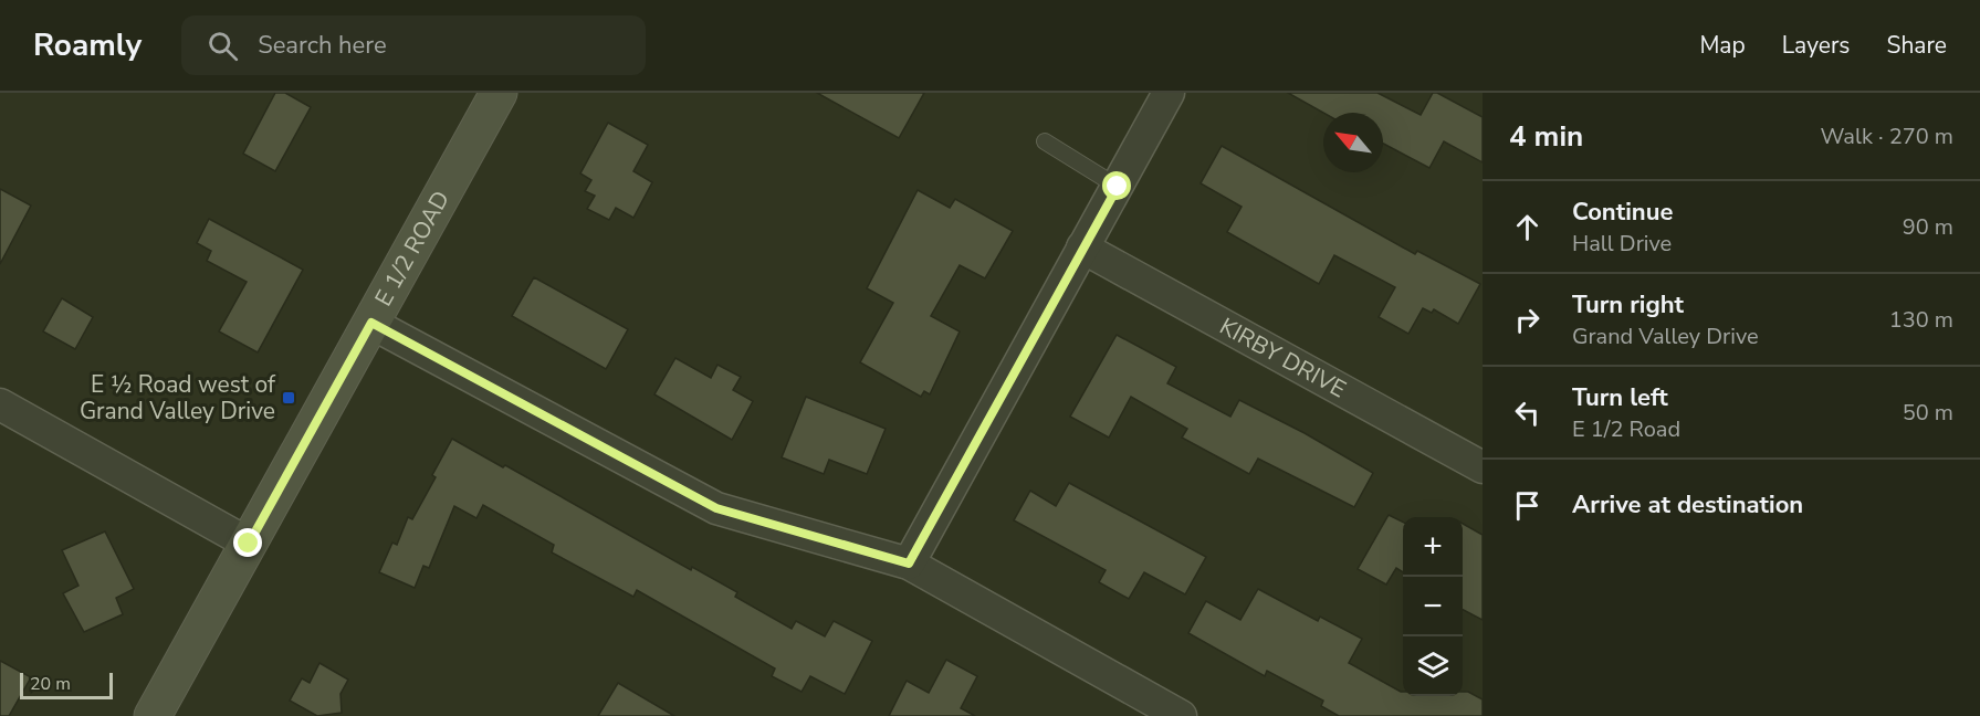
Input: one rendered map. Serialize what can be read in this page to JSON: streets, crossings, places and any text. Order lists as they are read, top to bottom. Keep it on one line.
{"streets":{"main road":["E 1/2 ROAD"],"street":["KIRBY DRIVE"]},"places":{"transit":["E ½ Road west of Grand Valley Drive"]},"scale_bar":"20 m","north":"top left","page":{"header":"Roamly","search":"Search here","nav":["Map","Layers","Share"],"heading":["4 min","Walk · 270 m"],"list":[["Continue","Hall Drive","90 m"],["Turn right","Grand Valley Drive","130 m"],["Turn left","E 1/2 Road","50 m"],"Arrive at destination"],"map_buttons":["+","−"],"scale":"20 m"}}
